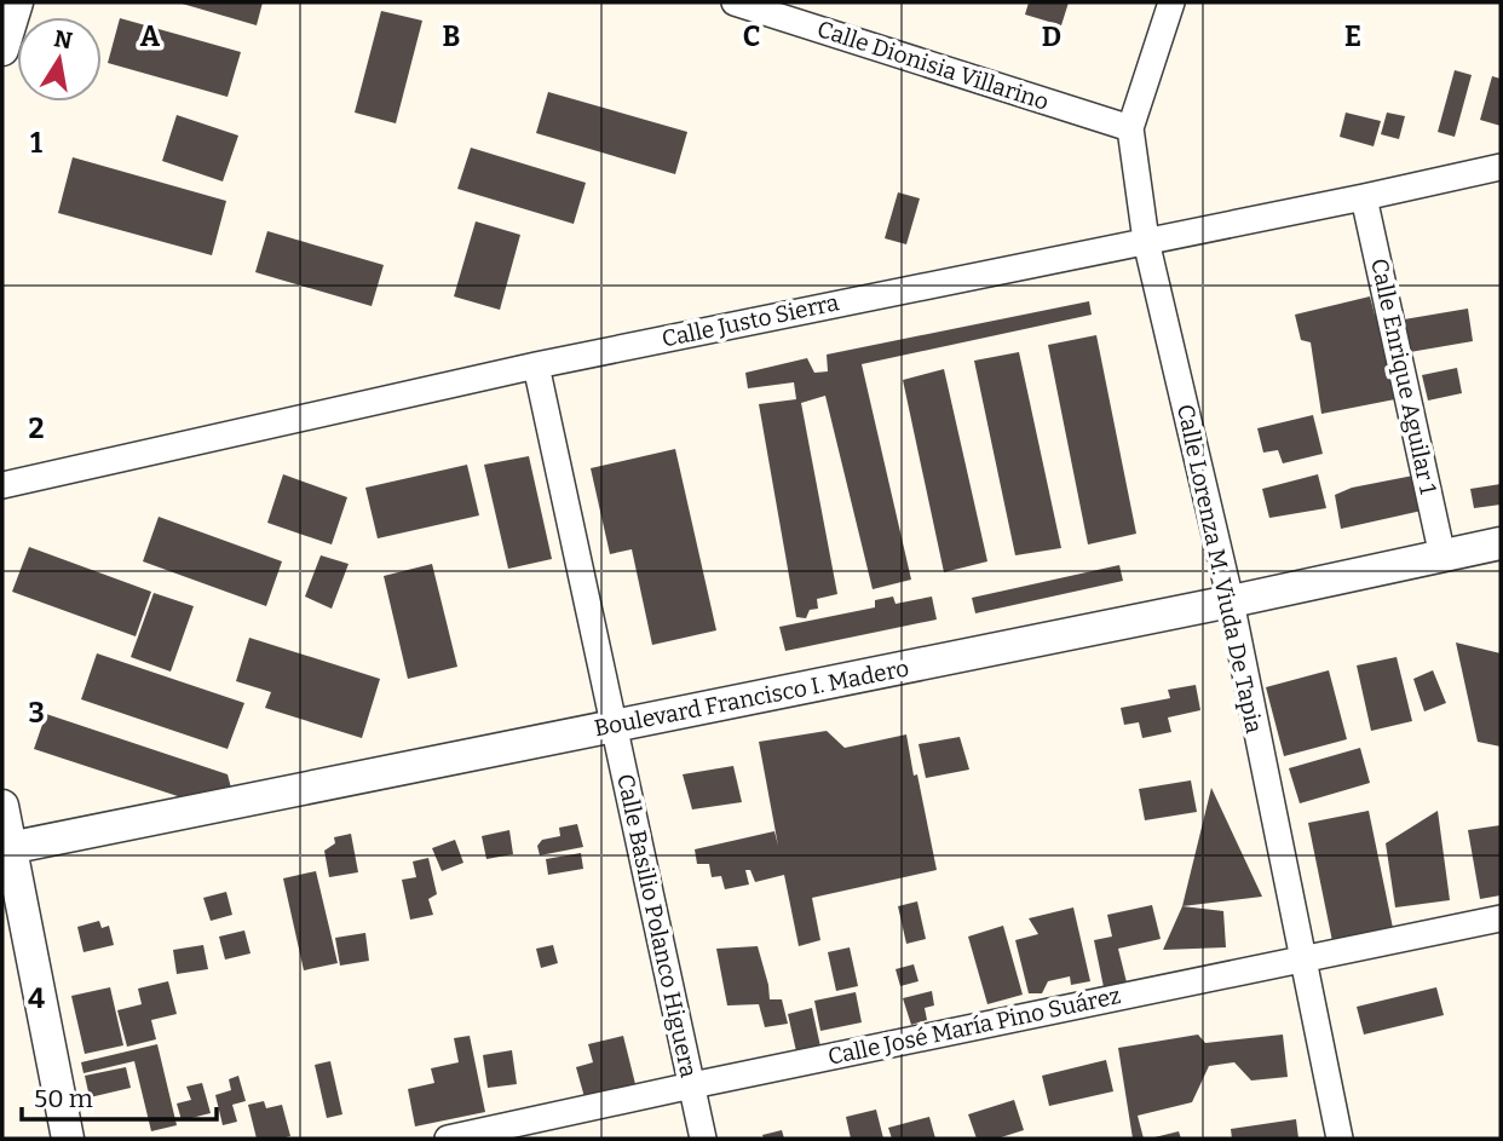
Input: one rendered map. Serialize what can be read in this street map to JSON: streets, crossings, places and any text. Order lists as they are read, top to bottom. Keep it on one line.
{"streets":{"street":["Calle Dionisia Villarino","Calle Justo Sierra","Calle Enrique Aguilar 1","Calle Lorenza M. Viuda De Tapia","Boulevard Francisco I. Madero","Calle Basilio Polanco Higuera","Calle José María Pino Suárez"]},"crossings":[["Calle Dionisia Villarino","Calle Lorenza M. Viuda De Tapia"],["Calle Justo Sierra","Calle Enrique Aguilar 1"],["Calle Justo Sierra","Calle Lorenza M. Viuda De Tapia"],["Calle Justo Sierra","Calle Basilio Polanco Higuera"],["Calle Enrique Aguilar 1","Boulevard Francisco I. Madero"],["Calle Lorenza M. Viuda De Tapia","Boulevard Francisco I. Madero"],["Calle Lorenza M. Viuda De Tapia","Calle José María Pino Suárez"],["Boulevard Francisco I. Madero","Calle Basilio Polanco Higuera"],["Calle Basilio Polanco Higuera","Calle José María Pino Suárez"]],"scale_bar":"50 m","north":"top","grid":{"columns":["A","B","C","D","E"],"rows":["1","2","3","4"]}}
